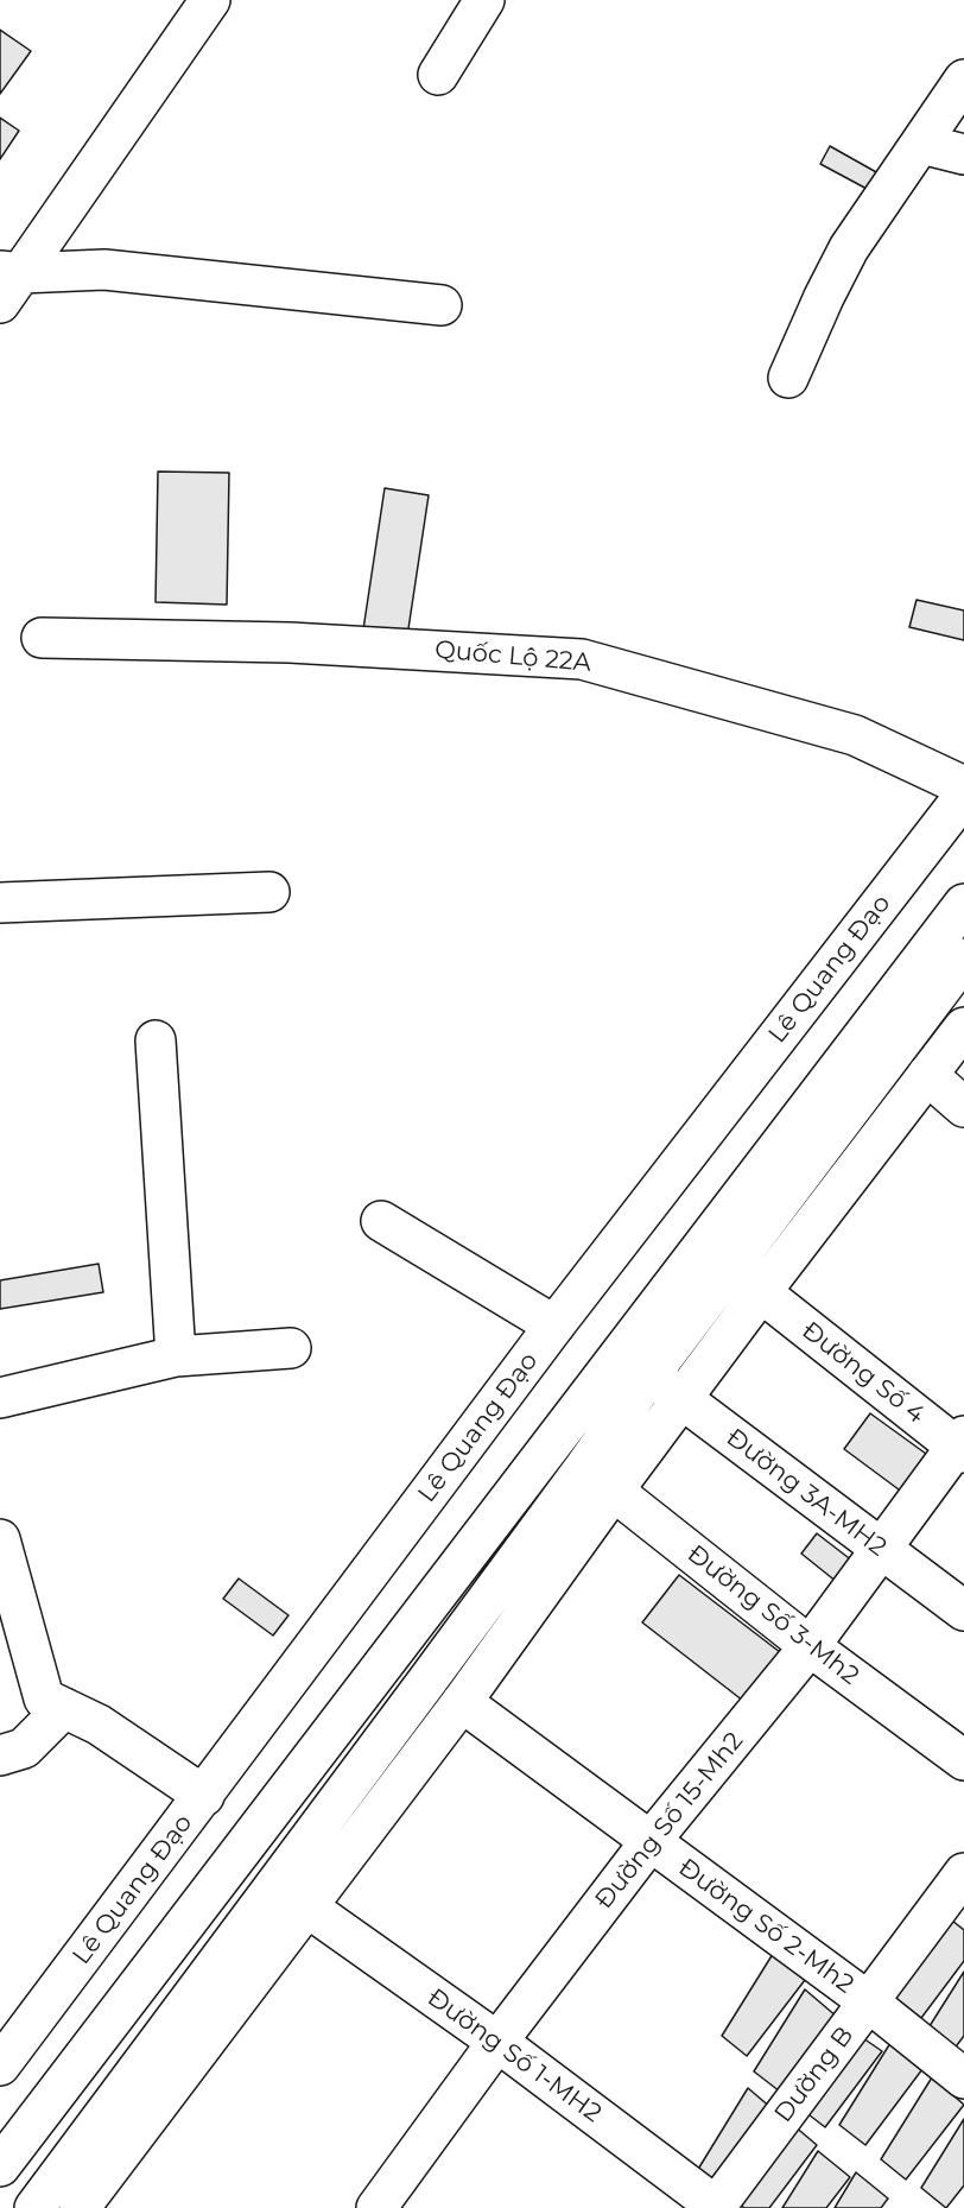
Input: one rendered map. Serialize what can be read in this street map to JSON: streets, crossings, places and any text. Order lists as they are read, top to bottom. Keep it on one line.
{"streets":{"main road":["Quốc Lộ 22A","Lê Quang Đạo","Đường Số 4","Đường 3A-MH2","Đường Số 3-Mh2","Đường Số 15-Mh2","Đường Số 2-Mh2","Đường Số 1-MH2","Dường B"]},"crossings":[["Đường Số 4","Đường Số 15-Mh2"],["Đường 3A-MH2","Đường Số 15-Mh2"],["Đường Số 3-Mh2","Đường Số 15-Mh2"],["Đường Số 15-Mh2","Đường Số 2-Mh2"],["Đường Số 15-Mh2","Đường Số 1-MH2"],["Đường Số 2-Mh2","Dường B"],["Đường Số 1-MH2","Dường B"]]}
